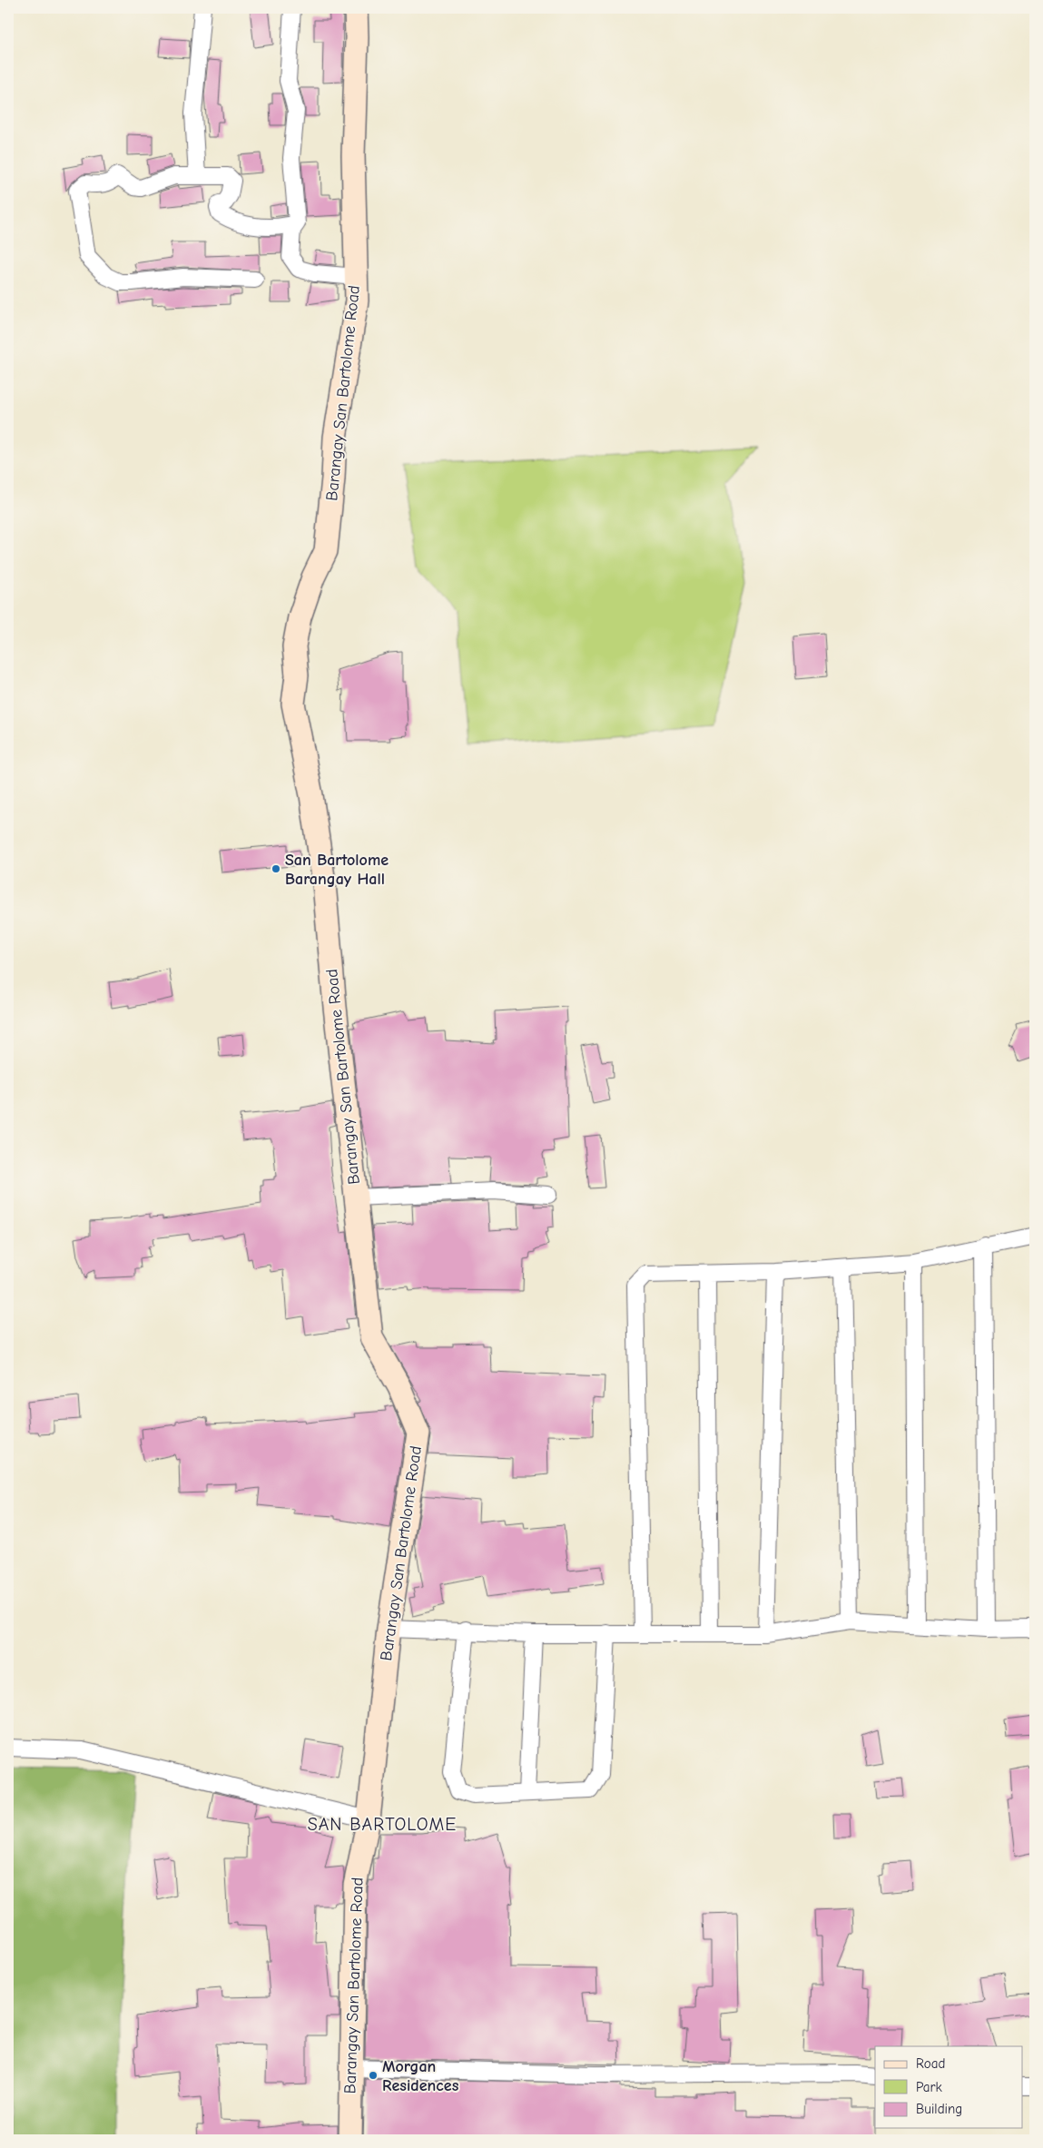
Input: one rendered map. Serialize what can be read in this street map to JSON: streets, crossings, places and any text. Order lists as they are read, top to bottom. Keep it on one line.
{"streets":{"street":["Barangay San Bartolome Road"]},"districts":["SAN BARTOLOME"],"places":["San Bartolome Barangay Hall","Morgan Residences"],"legend":["Road","Park","Building"]}
